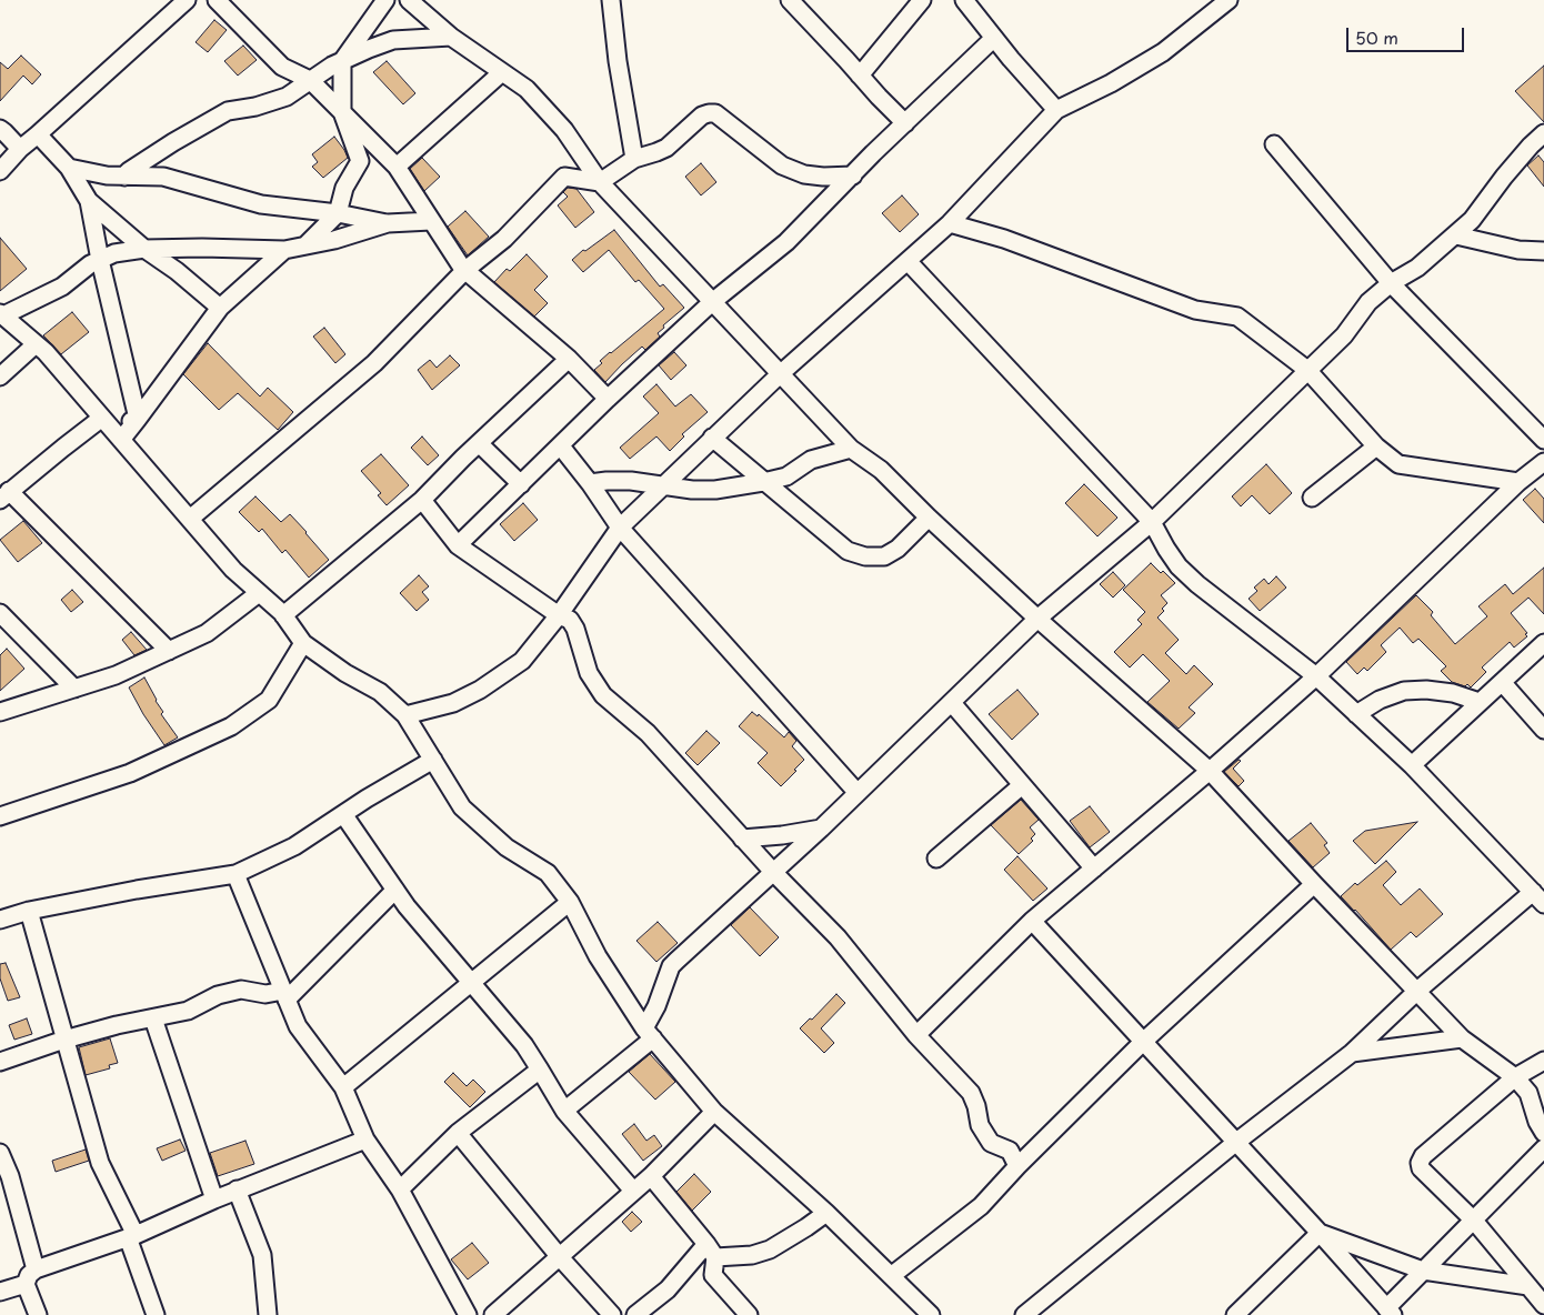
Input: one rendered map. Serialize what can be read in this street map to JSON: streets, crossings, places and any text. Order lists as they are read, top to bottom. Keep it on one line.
{"scale_bar":"50 m"}
